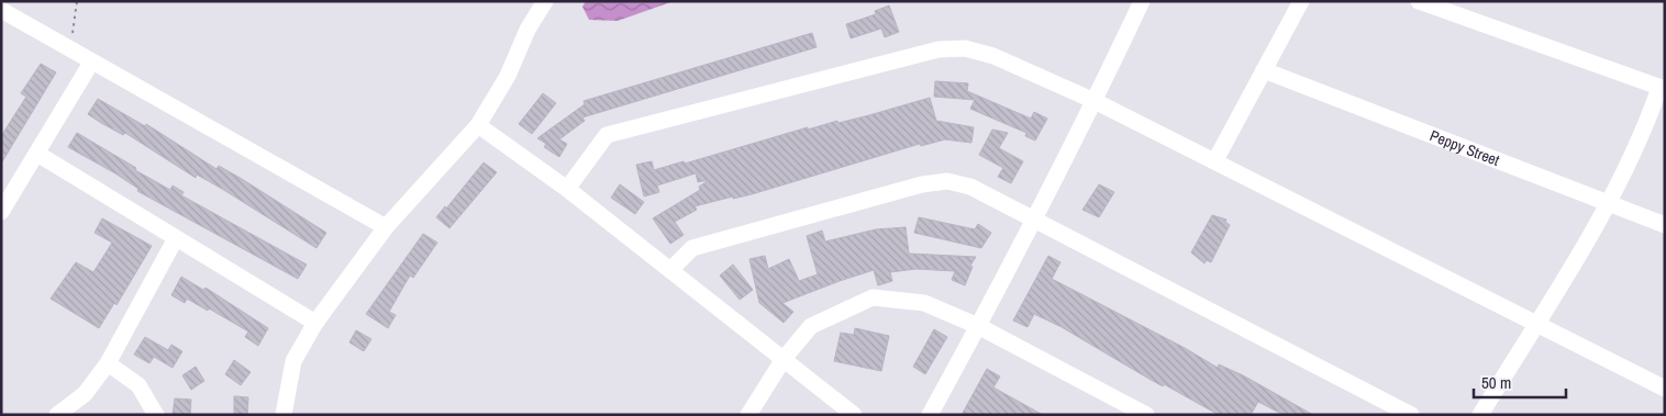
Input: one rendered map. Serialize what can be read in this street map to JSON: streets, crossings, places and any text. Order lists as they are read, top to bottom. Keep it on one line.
{"streets":{"street":["Peppy Street"]},"scale_bar":"50 m"}
